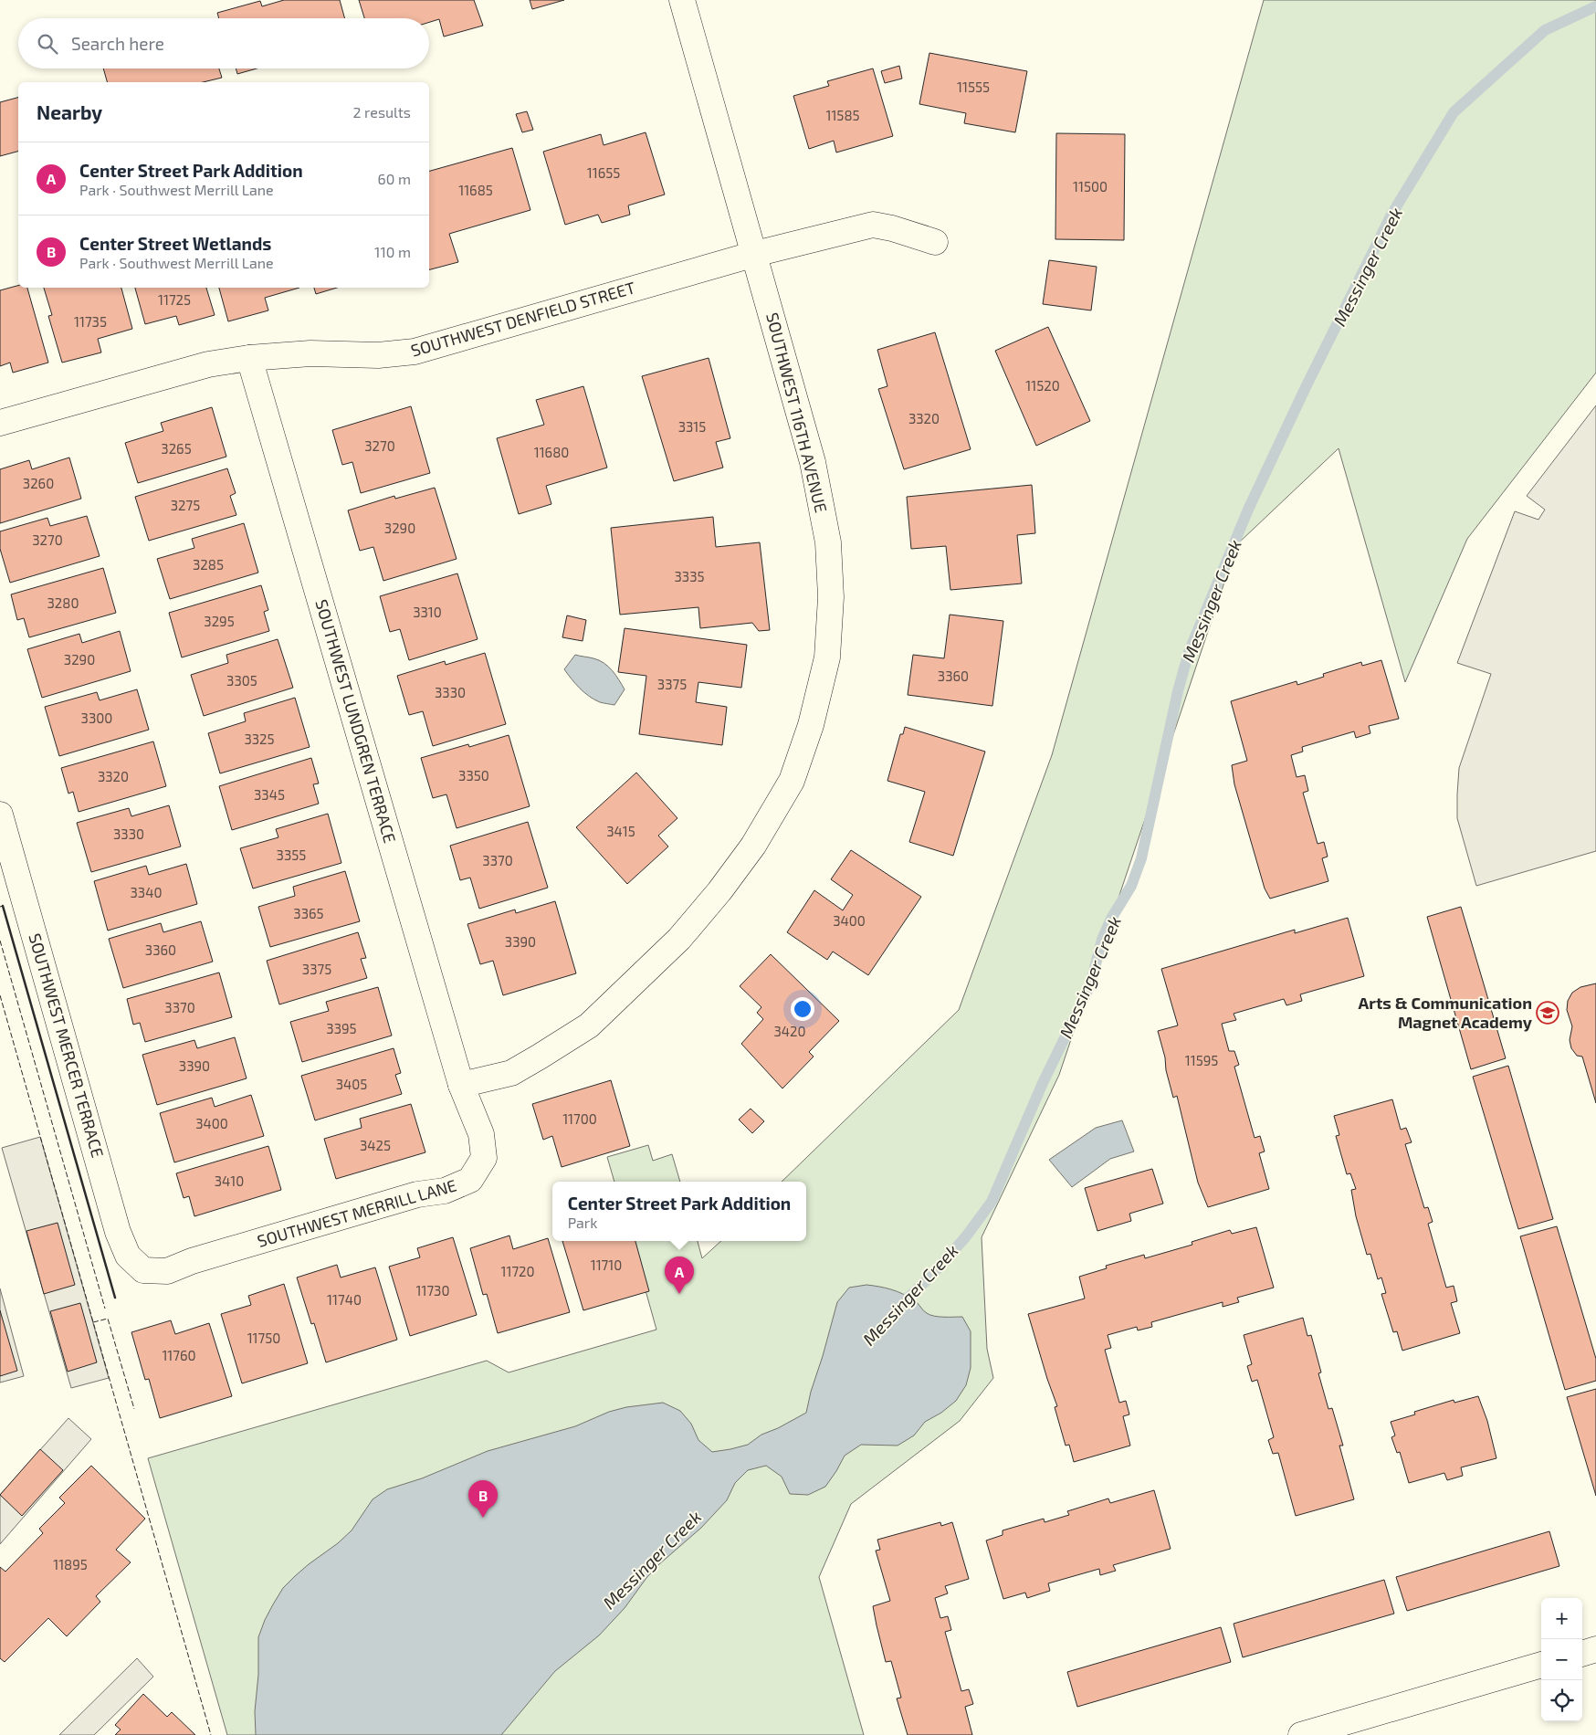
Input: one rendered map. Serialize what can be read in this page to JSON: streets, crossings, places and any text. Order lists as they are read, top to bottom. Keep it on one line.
{"streets":{"street":["SOUTHWEST DENFIELD STREET","SOUTHWEST 116TH AVENUE","SOUTHWEST LUNDGREN TERRACE","SOUTHWEST MERCER TERRACE","SOUTHWEST MERRILL LANE"]},"crossings":[["SOUTHWEST DENFIELD STREET","SOUTHWEST 116TH AVENUE"],["SOUTHWEST DENFIELD STREET","SOUTHWEST LUNDGREN TERRACE"],["SOUTHWEST 116TH AVENUE","SOUTHWEST LUNDGREN TERRACE"],["SOUTHWEST 116TH AVENUE","SOUTHWEST MERRILL LANE"],["SOUTHWEST LUNDGREN TERRACE","SOUTHWEST MERRILL LANE"],["SOUTHWEST MERCER TERRACE","SOUTHWEST MERRILL LANE"]],"water":["Messinger Creek"],"places":{"school or university":["Arts & Communication Magnet Academy"]},"house_numbers":["11555","11585","11655","11500","11685","11725","11735","11520","3320","3315","3270","3265","11680","3260","3275","3290","3270","3285","3335","3280","3310","3295","3290","3360","3305","3375","3330","3300","3325","3350","3320","3345","3415","3330","3355","3370","3340","3365","3400","3390","3360","3375","3370","3395","3420","11595","3390","3405","11700","3400","3425","3410","11710","11720","11730","11740","11750","11760","11895"],"page":{"search":"Search here","heading":["Nearby","2 results"],"list":[{"mark":"A","name":"Center Street Park Addition","note":"Park · Southwest Merrill Lane","value":"60 m"},{"mark":"B","name":"Center Street Wetlands","note":"Park · Southwest Merrill Lane","value":"110 m"}],"popup":["Center Street Park Addition","Park"],"pins":["A","B"],"map_buttons":["+","−"]}}
